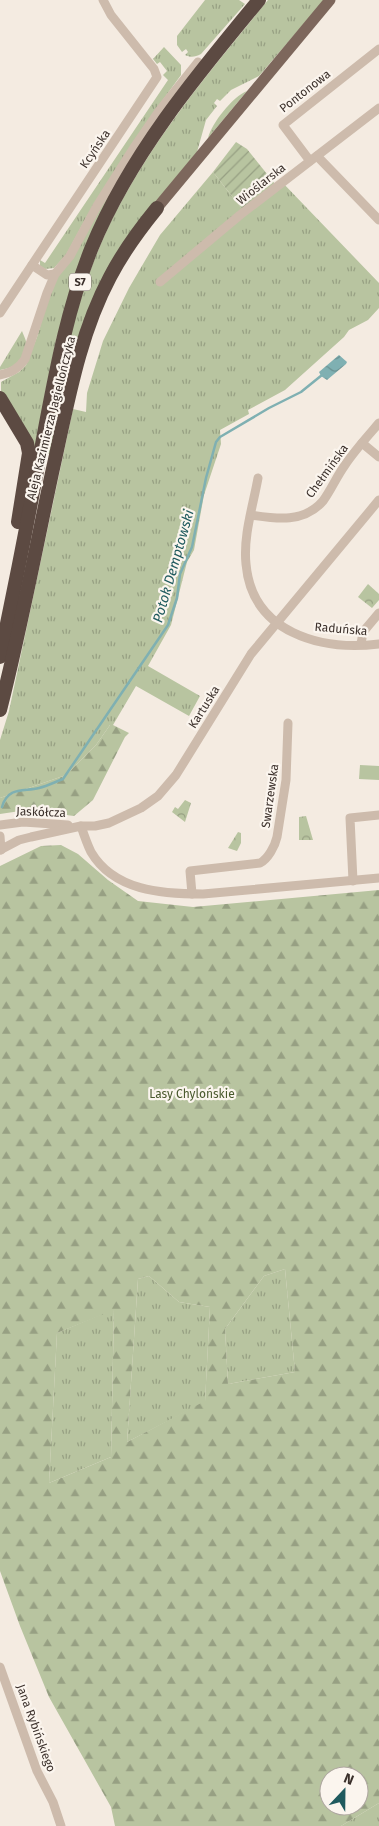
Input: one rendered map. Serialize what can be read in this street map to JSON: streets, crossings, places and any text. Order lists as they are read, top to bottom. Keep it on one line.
{"streets":{"highway":["S7","Aleja Kazimierza Jagiellończyka"],"street":["Pontonowa","Kcyńska","Wioślarska","Chełmińska","Raduńska","Kartuska","Swarzewska","Jaskółcza","Jana Rybińskiego"]},"crossings":[["Pontonowa","Wioślarska"],["Raduńska","Kartuska"],["Kartuska","Jaskółcza"]],"water":["Potok Demptowski"],"parks":["Lasy Chylońskie"],"north":"top"}
